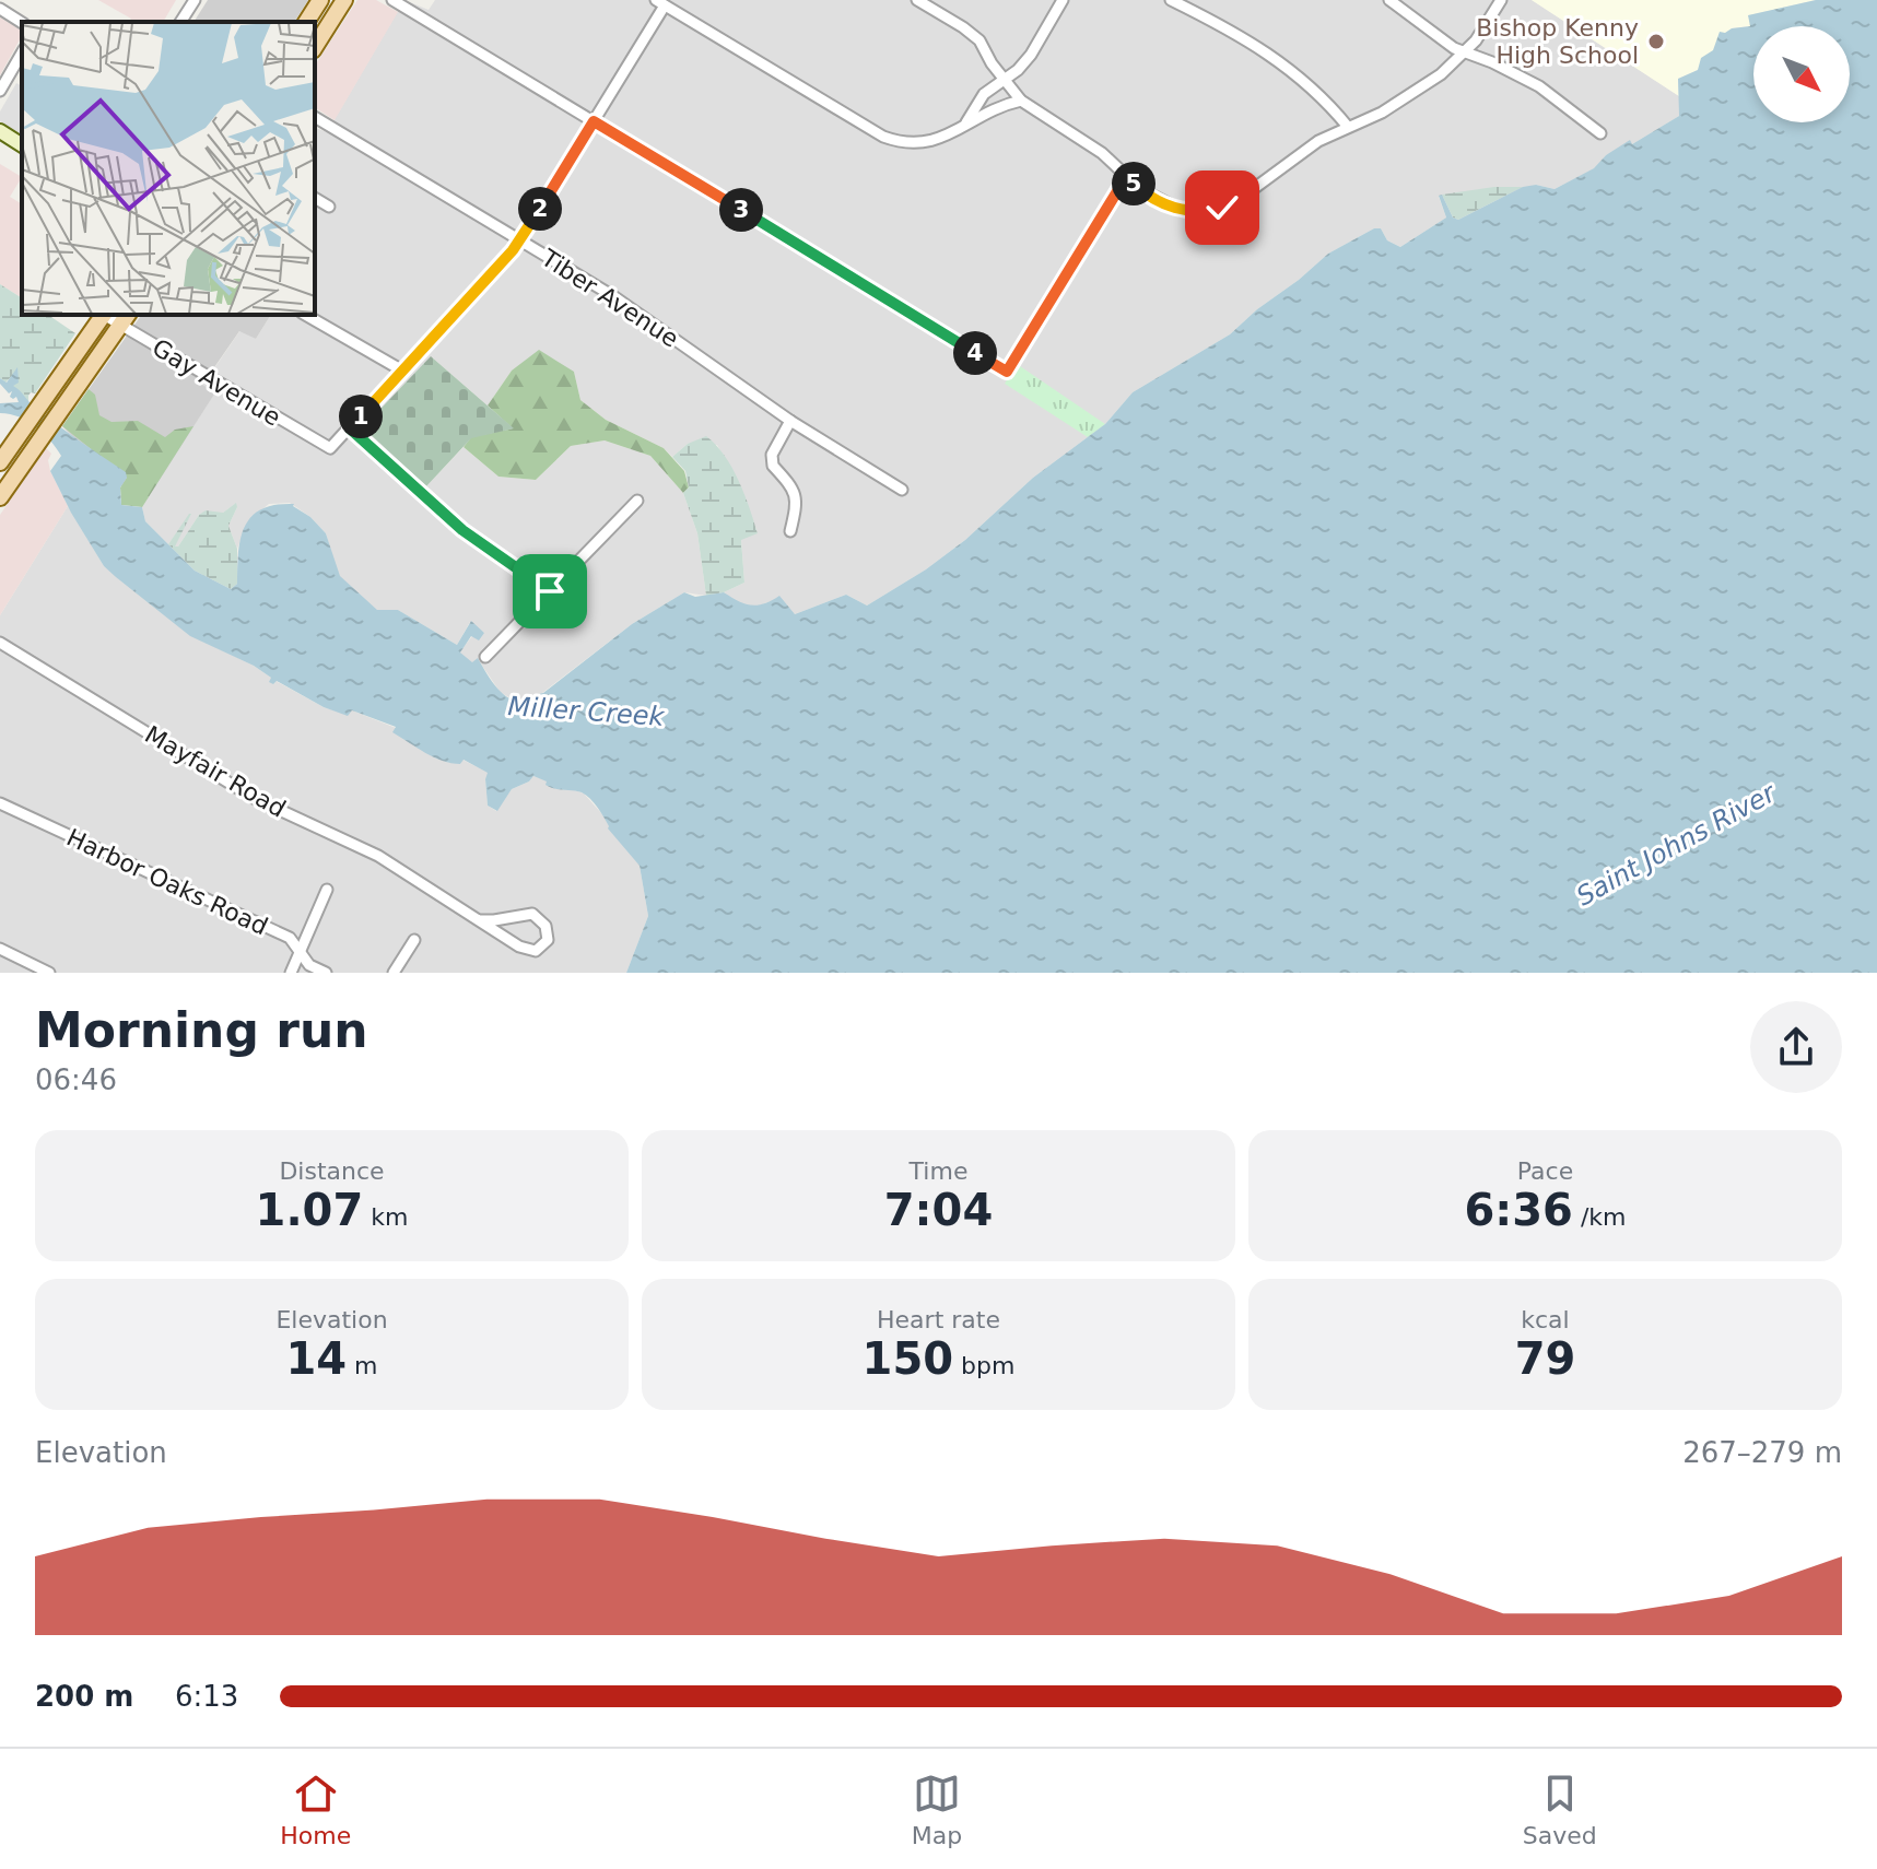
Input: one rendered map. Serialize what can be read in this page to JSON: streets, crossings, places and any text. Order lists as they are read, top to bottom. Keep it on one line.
{"streets":{"street":["Tiber Avenue","Gay Avenue","Mayfair Road","Harbor Oaks Road"]},"water":["Miller Creek","Saint Johns River"],"places":["Bishop Kenny High School"],"north":"bottom right","page":{"pins":["5","2","3","4","1"],"heading":["Morning run","06:46"],"stats":[["Distance","1.07 km"],["Time","7:04"],["Pace","6:36 /km"],["Elevation","14 m"],["Heart rate","150 bpm"],["kcal","79"]],"chart":["Elevation","267–279 m"],"list":[{"name":"200 m","note":"6:13"}],"tabs":["Home","Map","Saved"]}}
